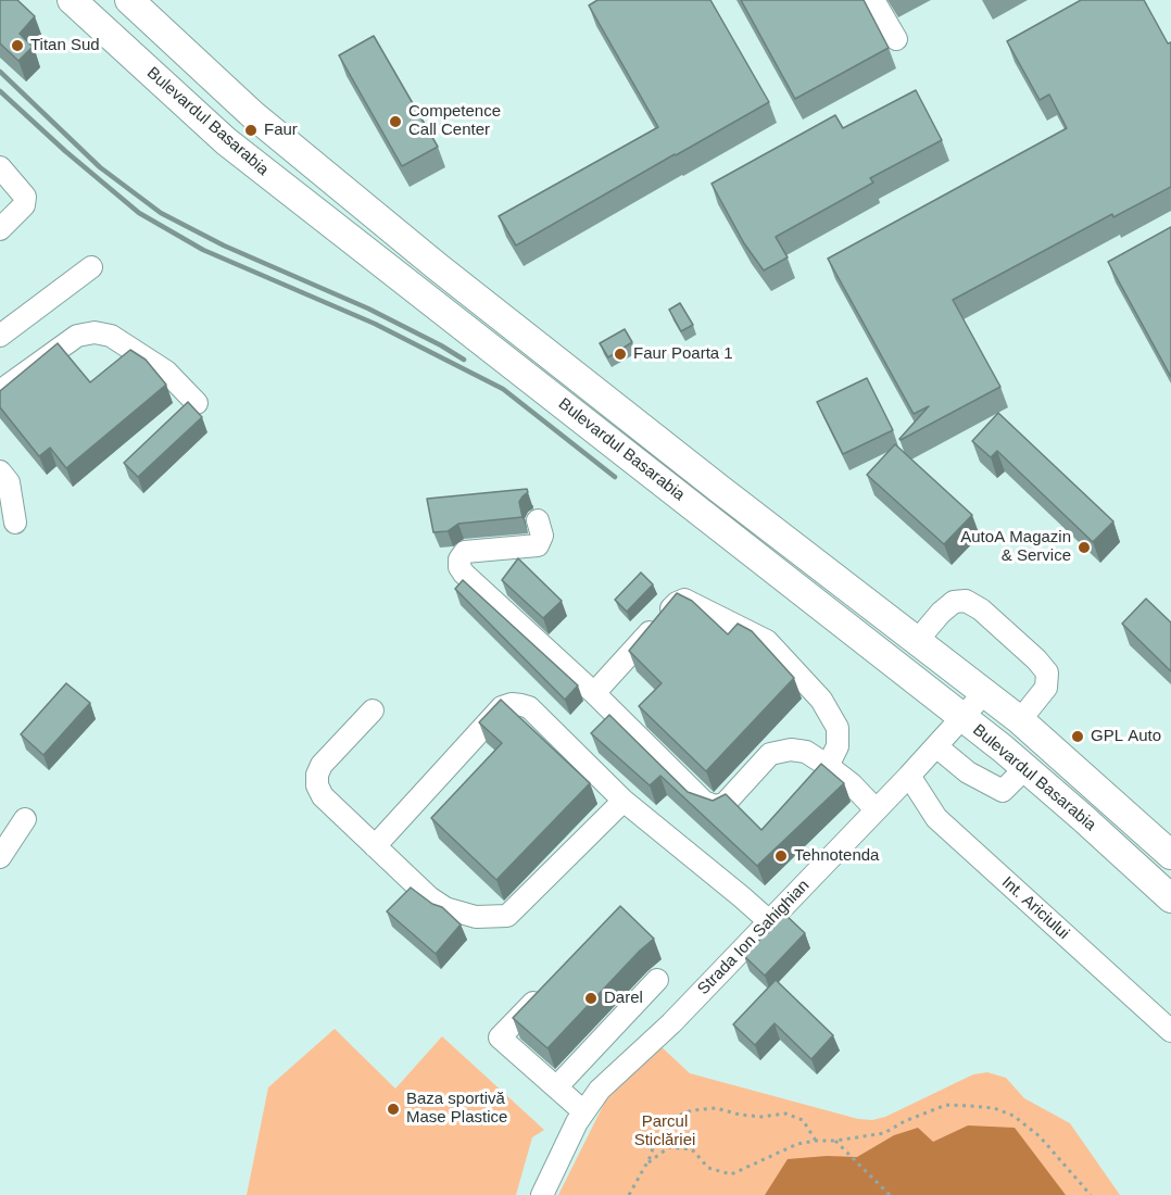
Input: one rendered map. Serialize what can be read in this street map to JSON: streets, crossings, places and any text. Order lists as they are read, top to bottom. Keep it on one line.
{"streets":{"main road":["Bulevardul Basarabia"],"street":["Int. Ariciului","Strada Ion Sahighian"]},"crossings":[["Bulevardul Basarabia","Strada Ion Sahighian"],["Int. Ariciului","Strada Ion Sahighian"]],"parks":["Parcul Sticlăriei"],"places":["Titan Sud","Competence Call Center","Faur","Faur Poarta 1","AutoA Magazin & Service","GPL Auto","Tehnotenda","Darel","Baza sportivă Mase Plastice"]}
